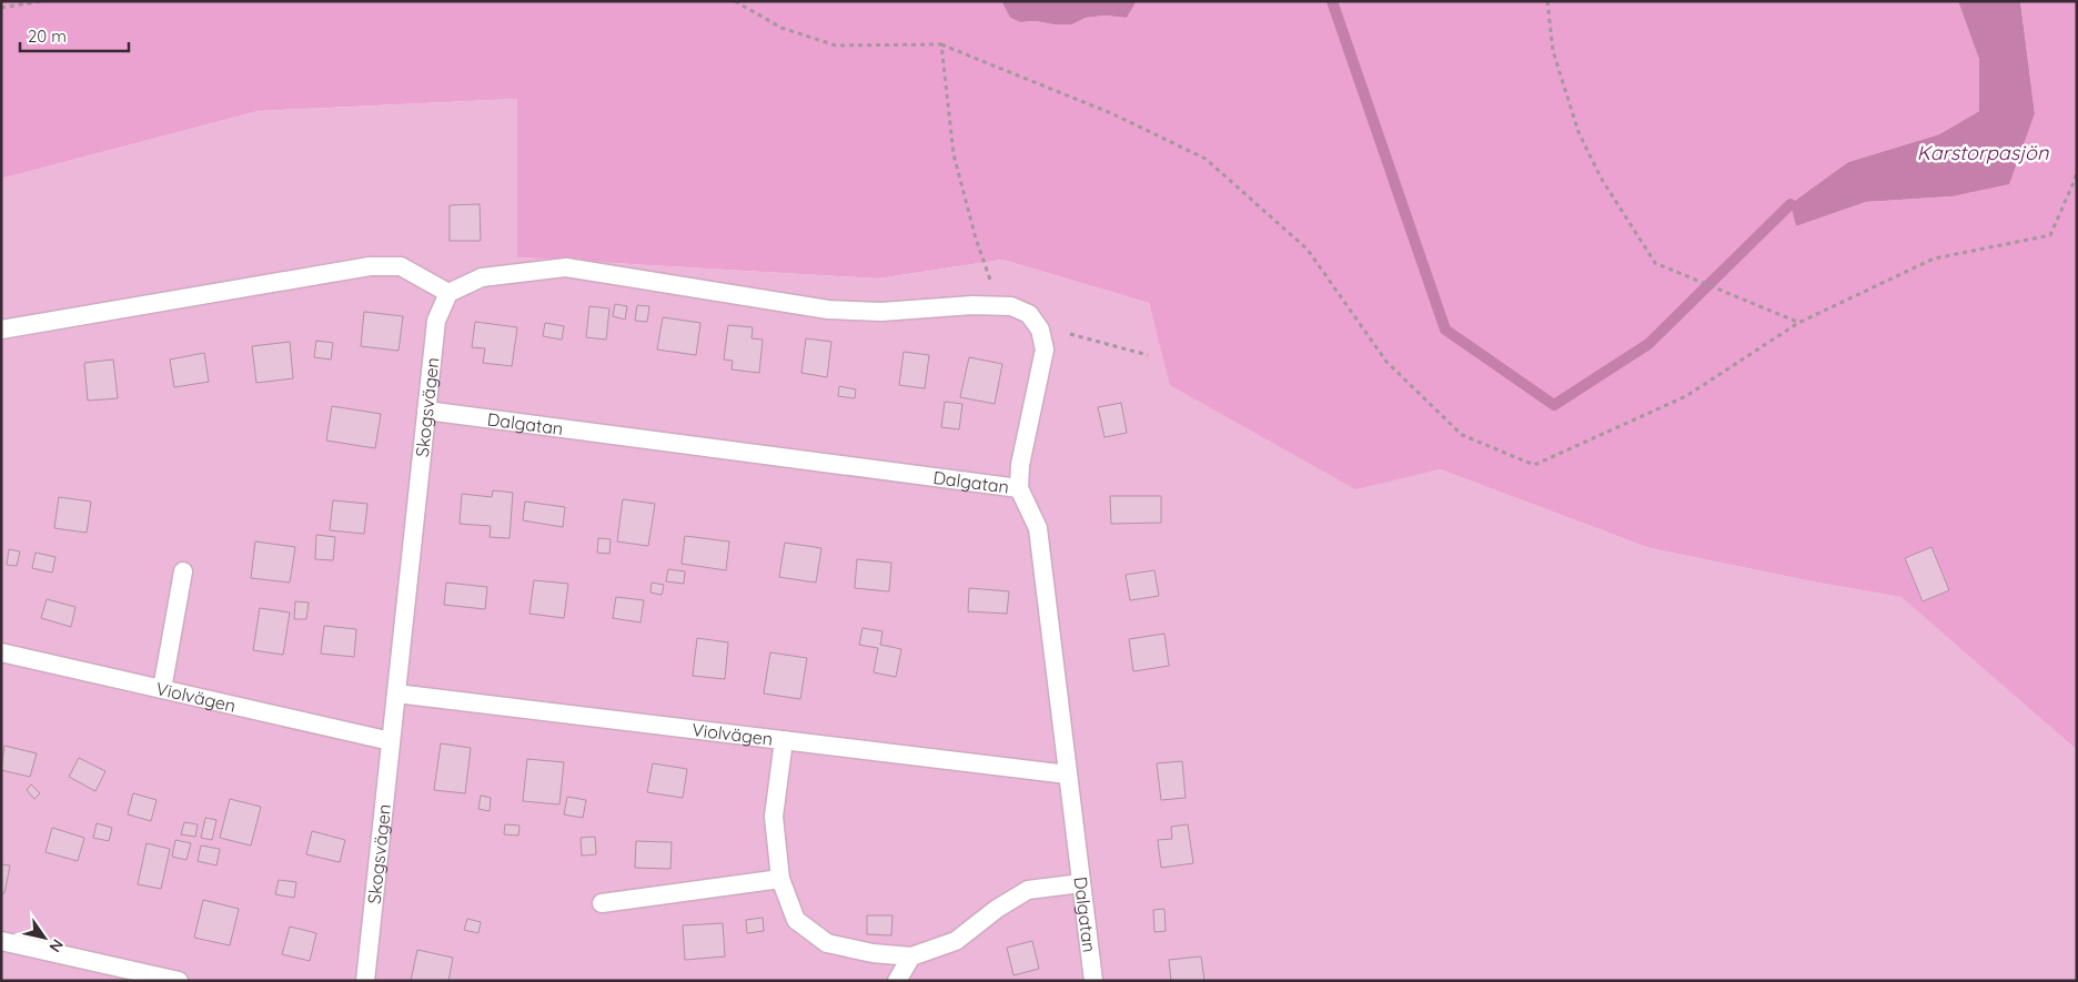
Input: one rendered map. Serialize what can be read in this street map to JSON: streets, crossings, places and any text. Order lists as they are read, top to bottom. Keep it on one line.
{"streets":{"lane":["Skogsvägen","Dalgatan","Violvägen"]},"crossings":[["Skogsvägen","Dalgatan"],["Skogsvägen","Violvägen"],["Dalgatan","Violvägen"]],"water":["Karstorpasjön"],"scale_bar":"20 m","north":"bottom right"}
